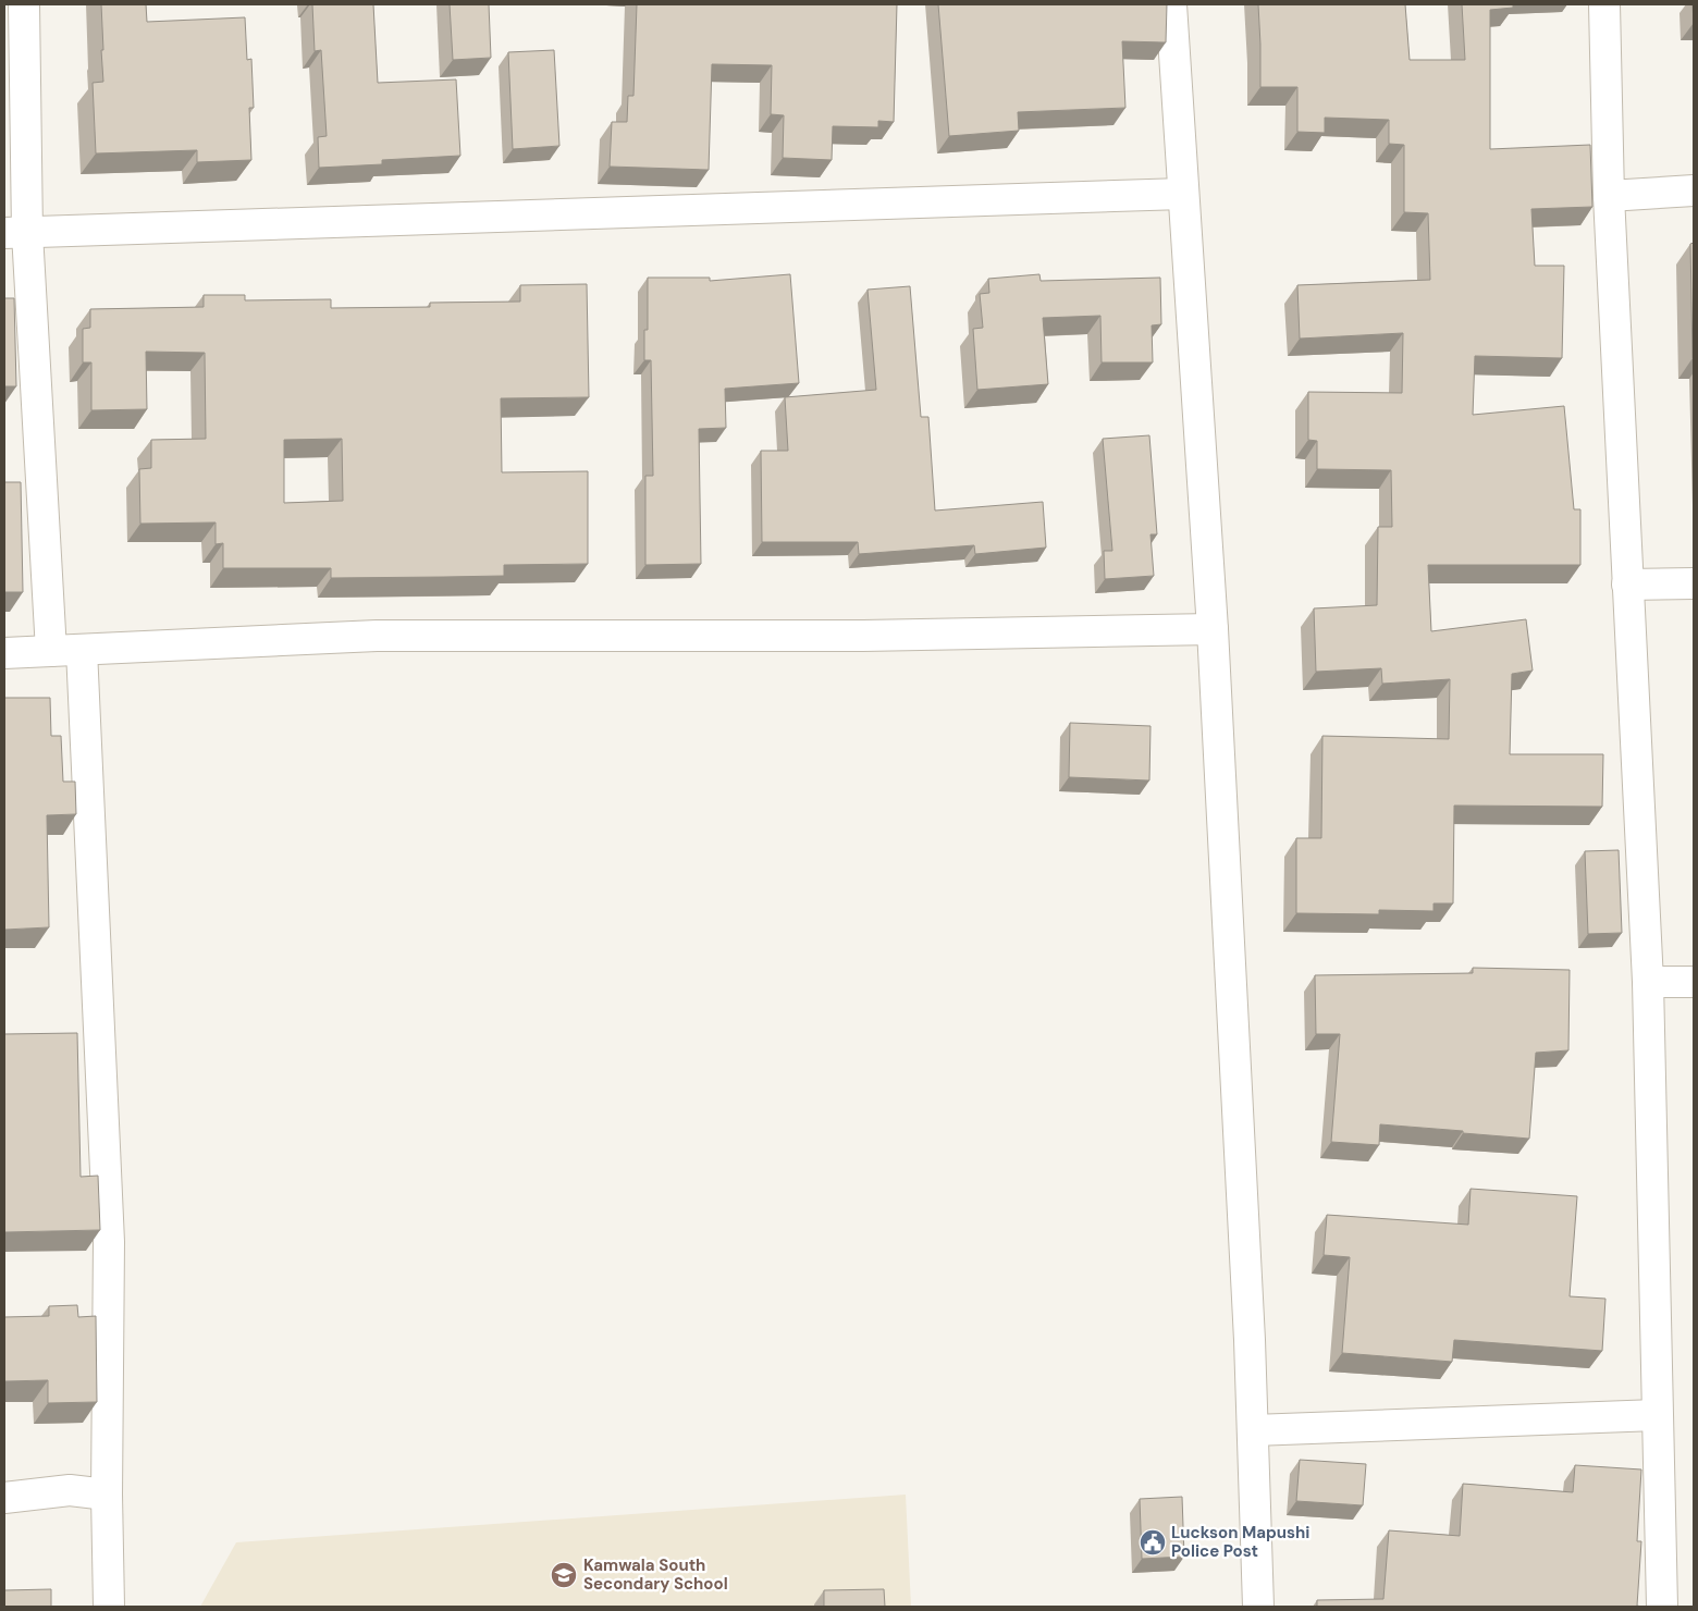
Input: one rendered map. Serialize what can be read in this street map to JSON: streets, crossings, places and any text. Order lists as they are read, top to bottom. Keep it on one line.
{"places":{"public building":["Luckson Mapushi Police Post"],"school or university":["Kamwala South Secondary School"]}}
